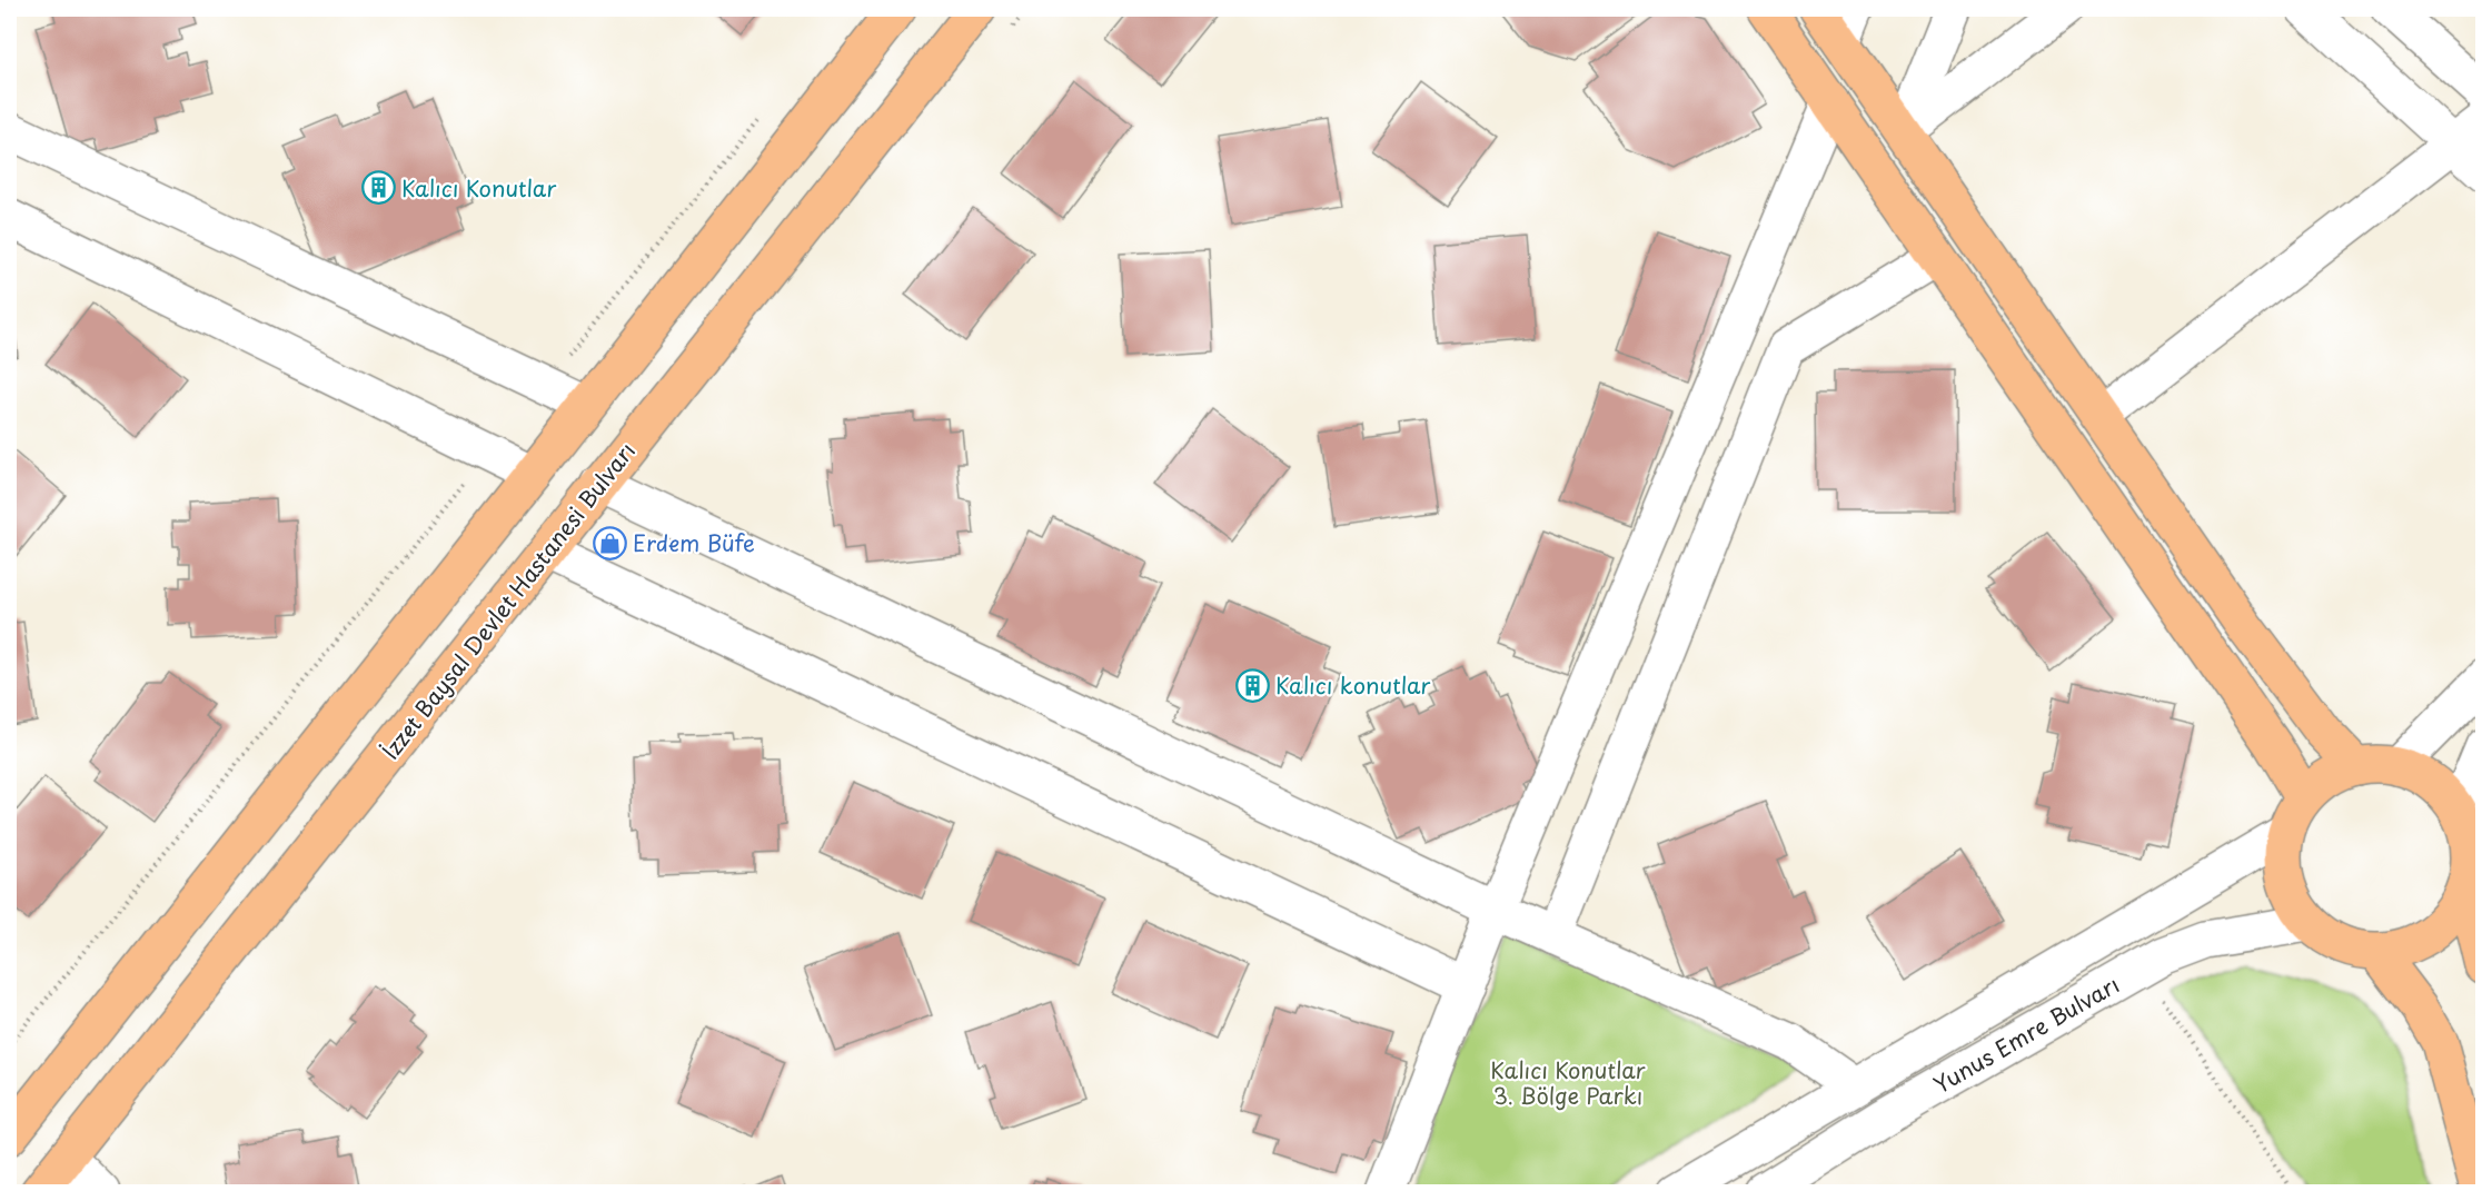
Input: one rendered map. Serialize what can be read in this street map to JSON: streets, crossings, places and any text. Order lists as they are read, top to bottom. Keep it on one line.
{"streets":{"main road":["İzzet Baysal Devlet Hastanesi Bulvarı"],"street":["Yunus Emre Bulvarı"]},"parks":["Kalıcı Konutlar 3. Bölge Parkı"],"places":{"building":["Kalıcı Konutlar","Kalıcı konutlar"],"shop":["Erdem Büfe"]}}
